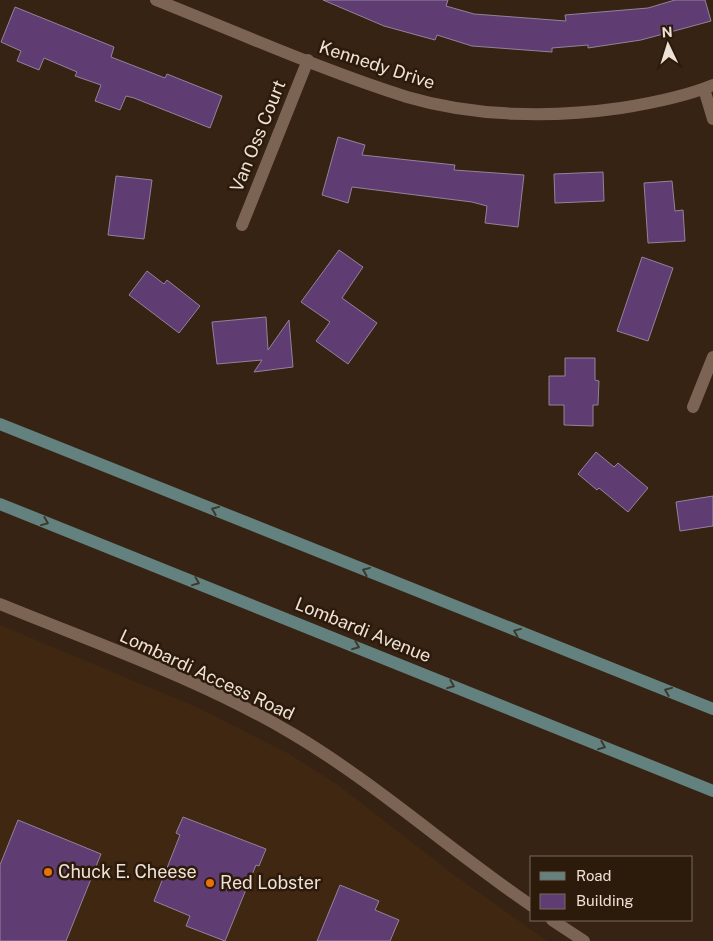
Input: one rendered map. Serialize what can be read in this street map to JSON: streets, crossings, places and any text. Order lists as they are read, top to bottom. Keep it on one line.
{"streets":{"main road":["Lombardi Avenue"],"street":["Kennedy Drive","Van Oss Court","Lombardi Access Road"]},"crossings":[["Kennedy Drive","Van Oss Court"]],"places":["Chuck E. Cheese","Red Lobster"],"legend":["Road","Building"],"north":"top"}
